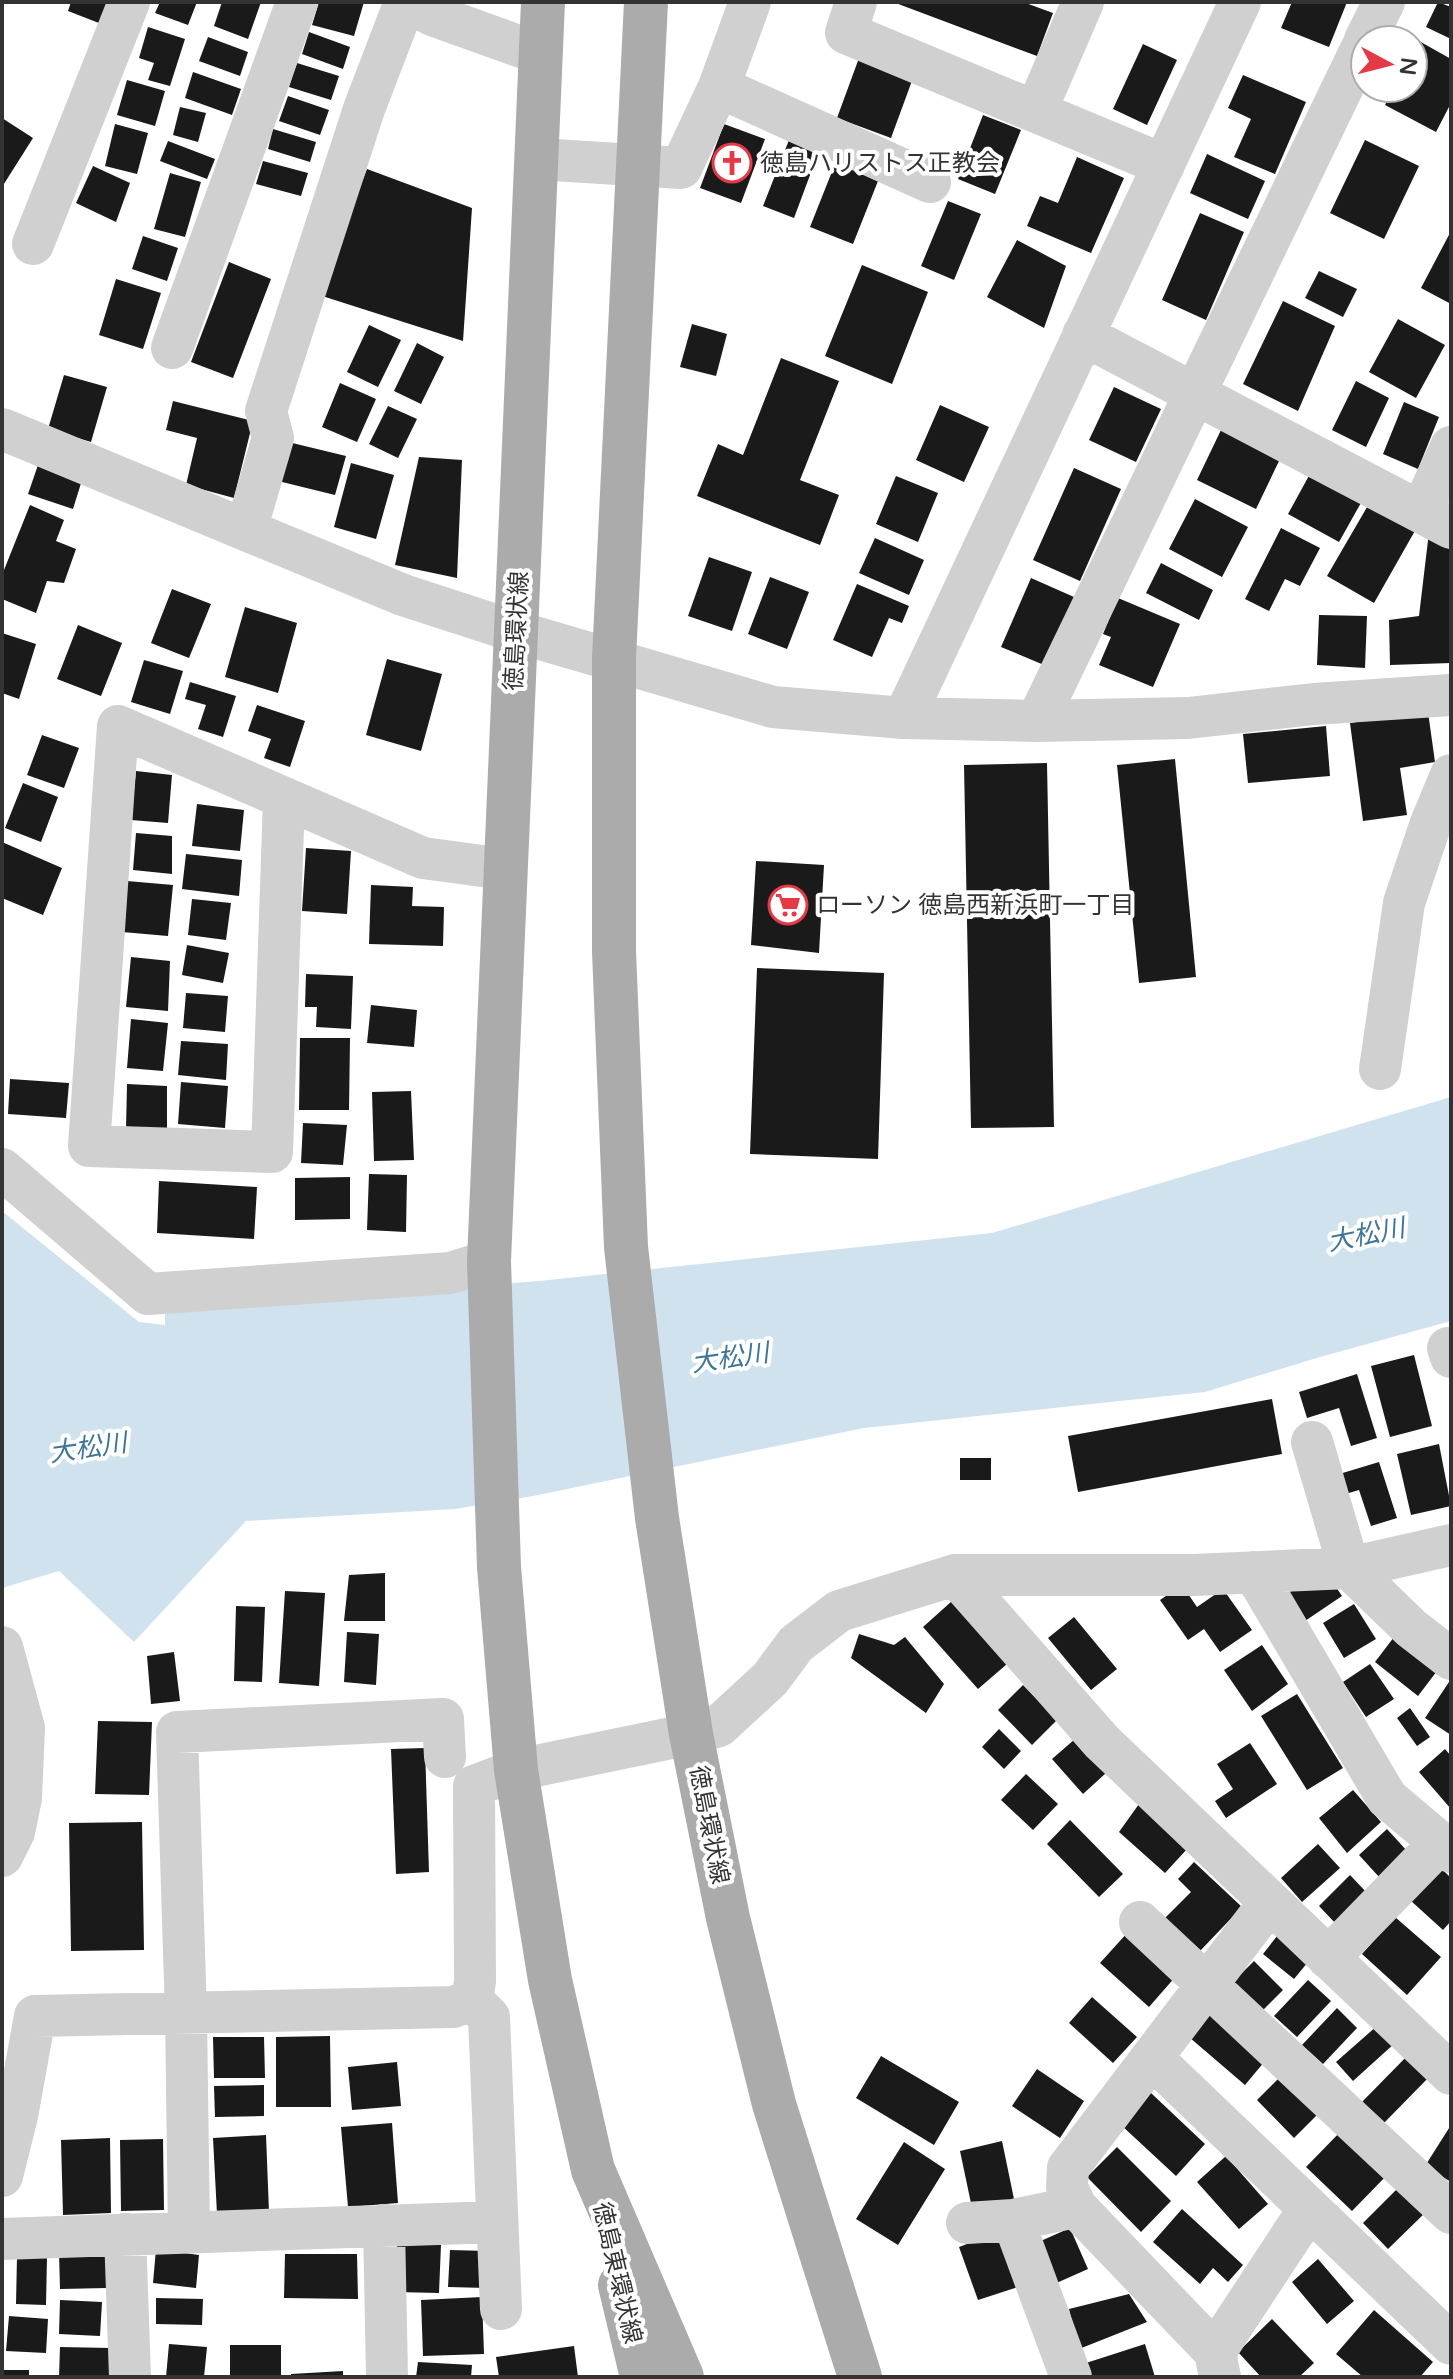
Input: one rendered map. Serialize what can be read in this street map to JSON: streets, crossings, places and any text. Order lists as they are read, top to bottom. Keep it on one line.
{"streets":{"main road":["徳島環状線","徳島東環状線"]},"crossings":[["徳島環状線","徳島東環状線"]],"water":["大松川"],"places":{"church":["徳島ハリストス正教会"],"supermarket":["ローソン 徳島西新浜町一丁目"]},"north":"right"}
